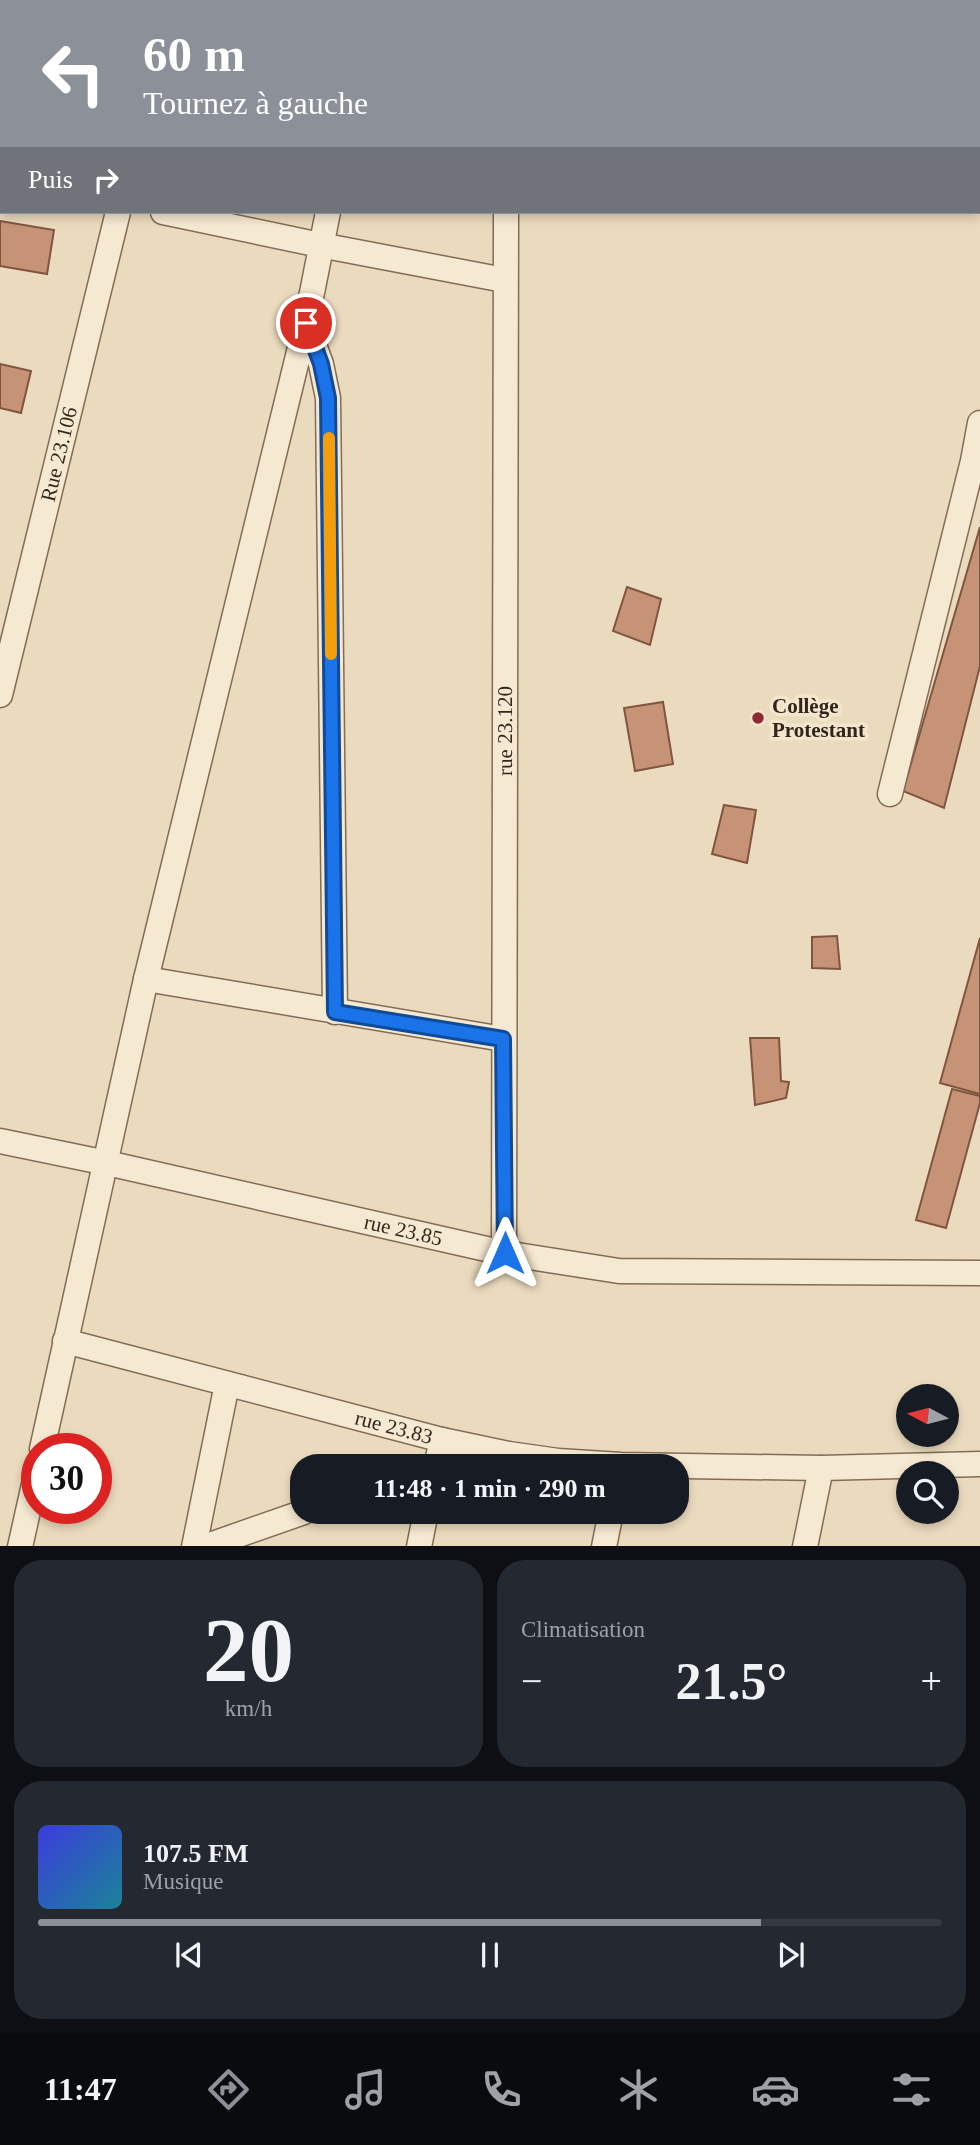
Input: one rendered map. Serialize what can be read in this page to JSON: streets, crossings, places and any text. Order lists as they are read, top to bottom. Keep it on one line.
{"streets":{"street":["Rue 23.106","rue 23.120","rue 23.85","rue 23.83"]},"crossings":[["rue 23.120","rue 23.85"]],"places":["Collège Protestant"],"north":"left","page":{"turn":["60 m","Tournez à gauche"],"then":"Puis","limit":"30","trip":"11:48 · 1 min · 290 m","tile":[["20","km/h"],"Climatisation"],"heat":["−","21.5°","+"],"song":["107.5 FM","Musique"],"tabs":"11:47"}}
